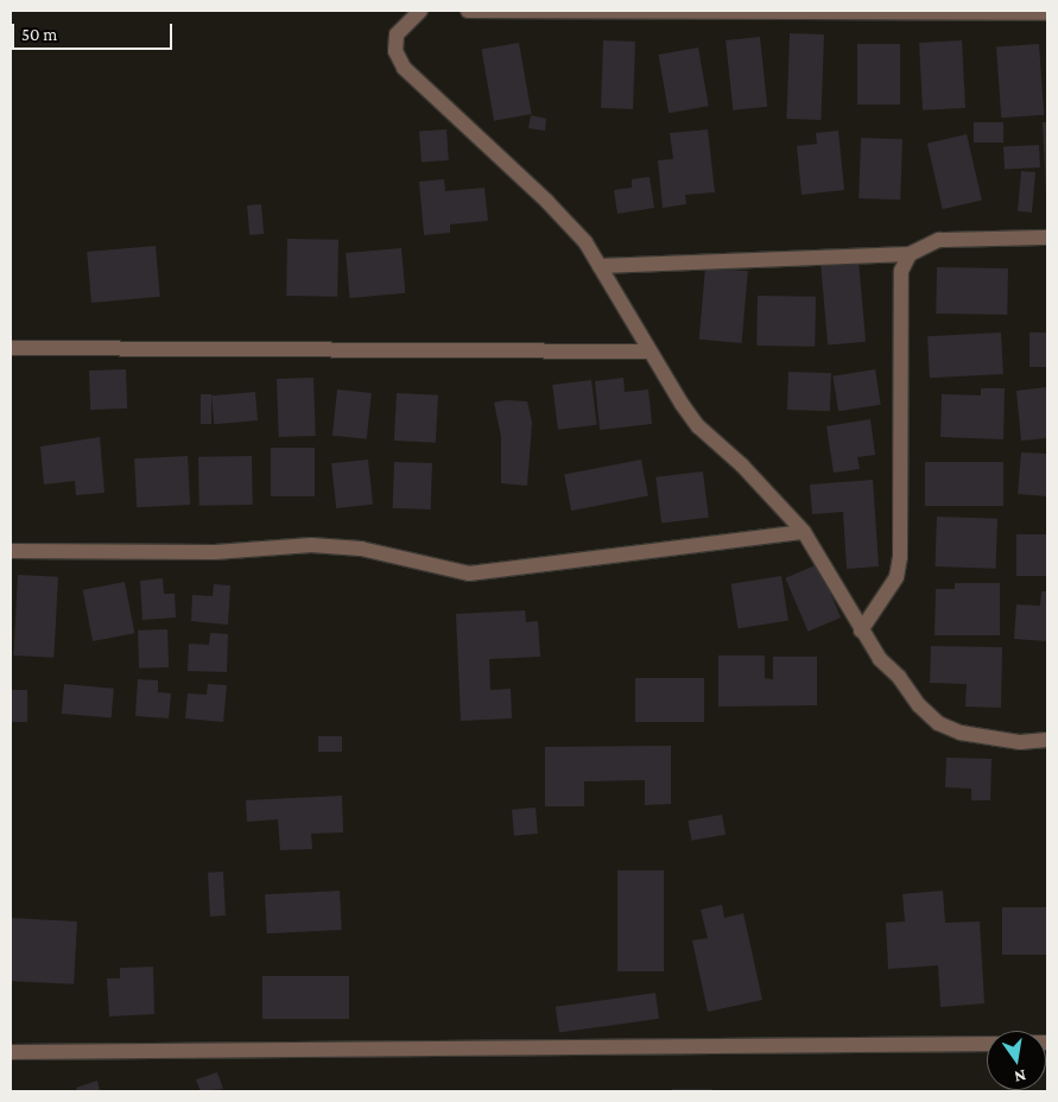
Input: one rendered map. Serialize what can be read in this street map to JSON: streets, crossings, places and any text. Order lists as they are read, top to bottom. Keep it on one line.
{"scale_bar":"50 m","north":"bottom"}
